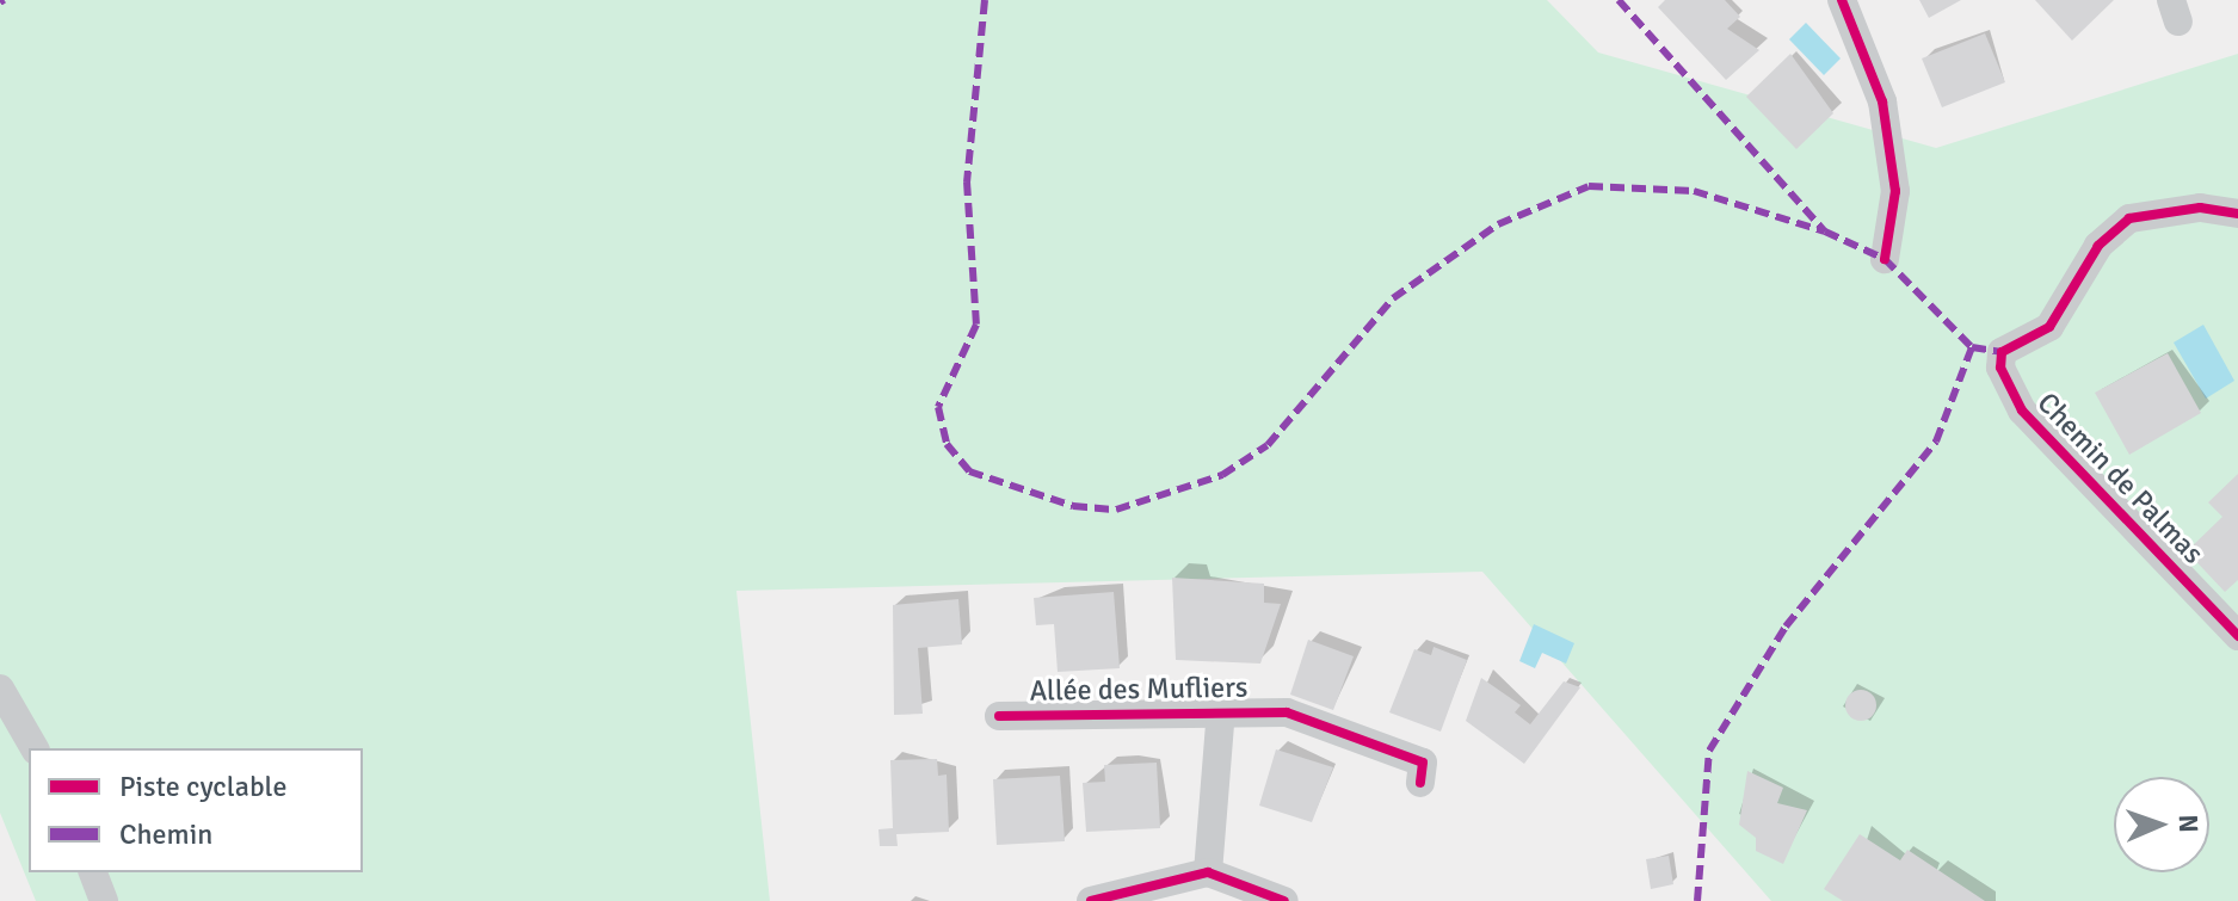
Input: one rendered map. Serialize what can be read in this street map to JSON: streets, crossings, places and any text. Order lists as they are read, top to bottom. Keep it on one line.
{"streets":{"street":["Chemin de Palmas","Allée des Mufliers"]},"legend":["Piste cyclable","Chemin"],"north":"right"}
